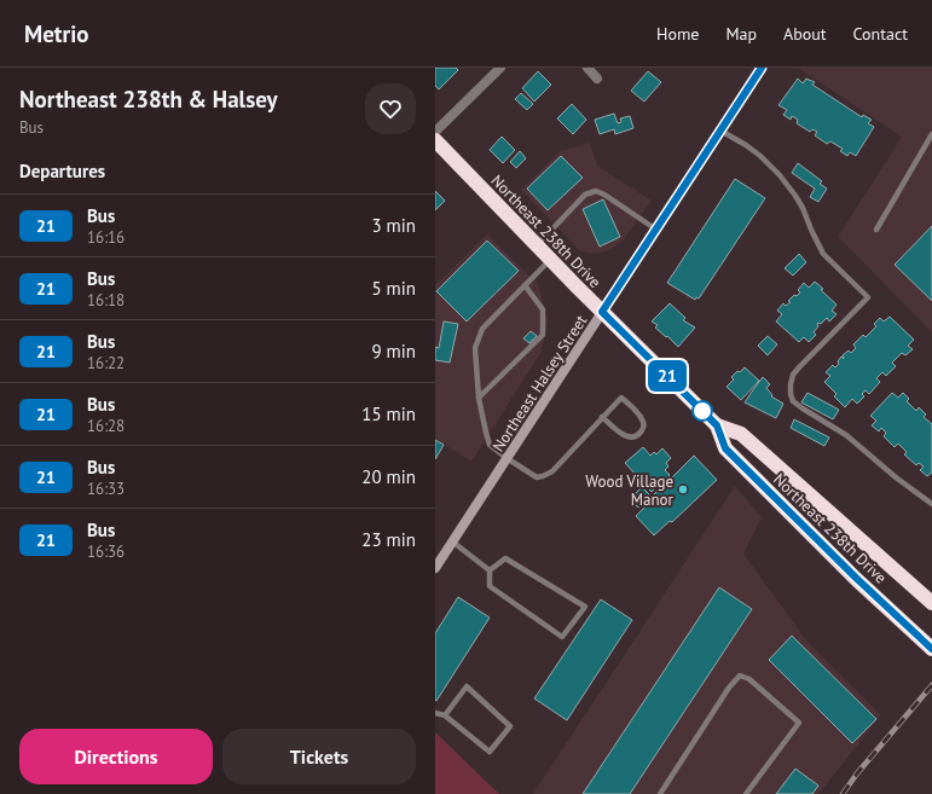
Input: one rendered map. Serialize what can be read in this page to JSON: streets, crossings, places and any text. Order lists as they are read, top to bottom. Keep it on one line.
{"streets":{"highway":["Northeast 238th Drive"],"street":["Northeast Halsey Street"]},"crossings":[["Northeast 238th Drive","Northeast Halsey Street"]],"places":["Wood Village Manor"],"lines":["bus line 21"],"page":{"header":"Metrio","nav":["Home","Map","About","Contact"],"heading":[["Northeast 238th & Halsey","Bus"],"Departures"],"on_map":"21","list":[{"mark":"21","name":"Bus","note":"16:16","value":"3 min"},{"mark":"21","name":"Bus","note":"16:18","value":"5 min"},{"mark":"21","name":"Bus","note":"16:22","value":"9 min"},{"mark":"21","name":"Bus","note":"16:28","value":"15 min"},{"mark":"21","name":"Bus","note":"16:33","value":"20 min"},{"mark":"21","name":"Bus","note":"16:36","value":"23 min"}],"buttons":["Directions","Tickets"]}}
